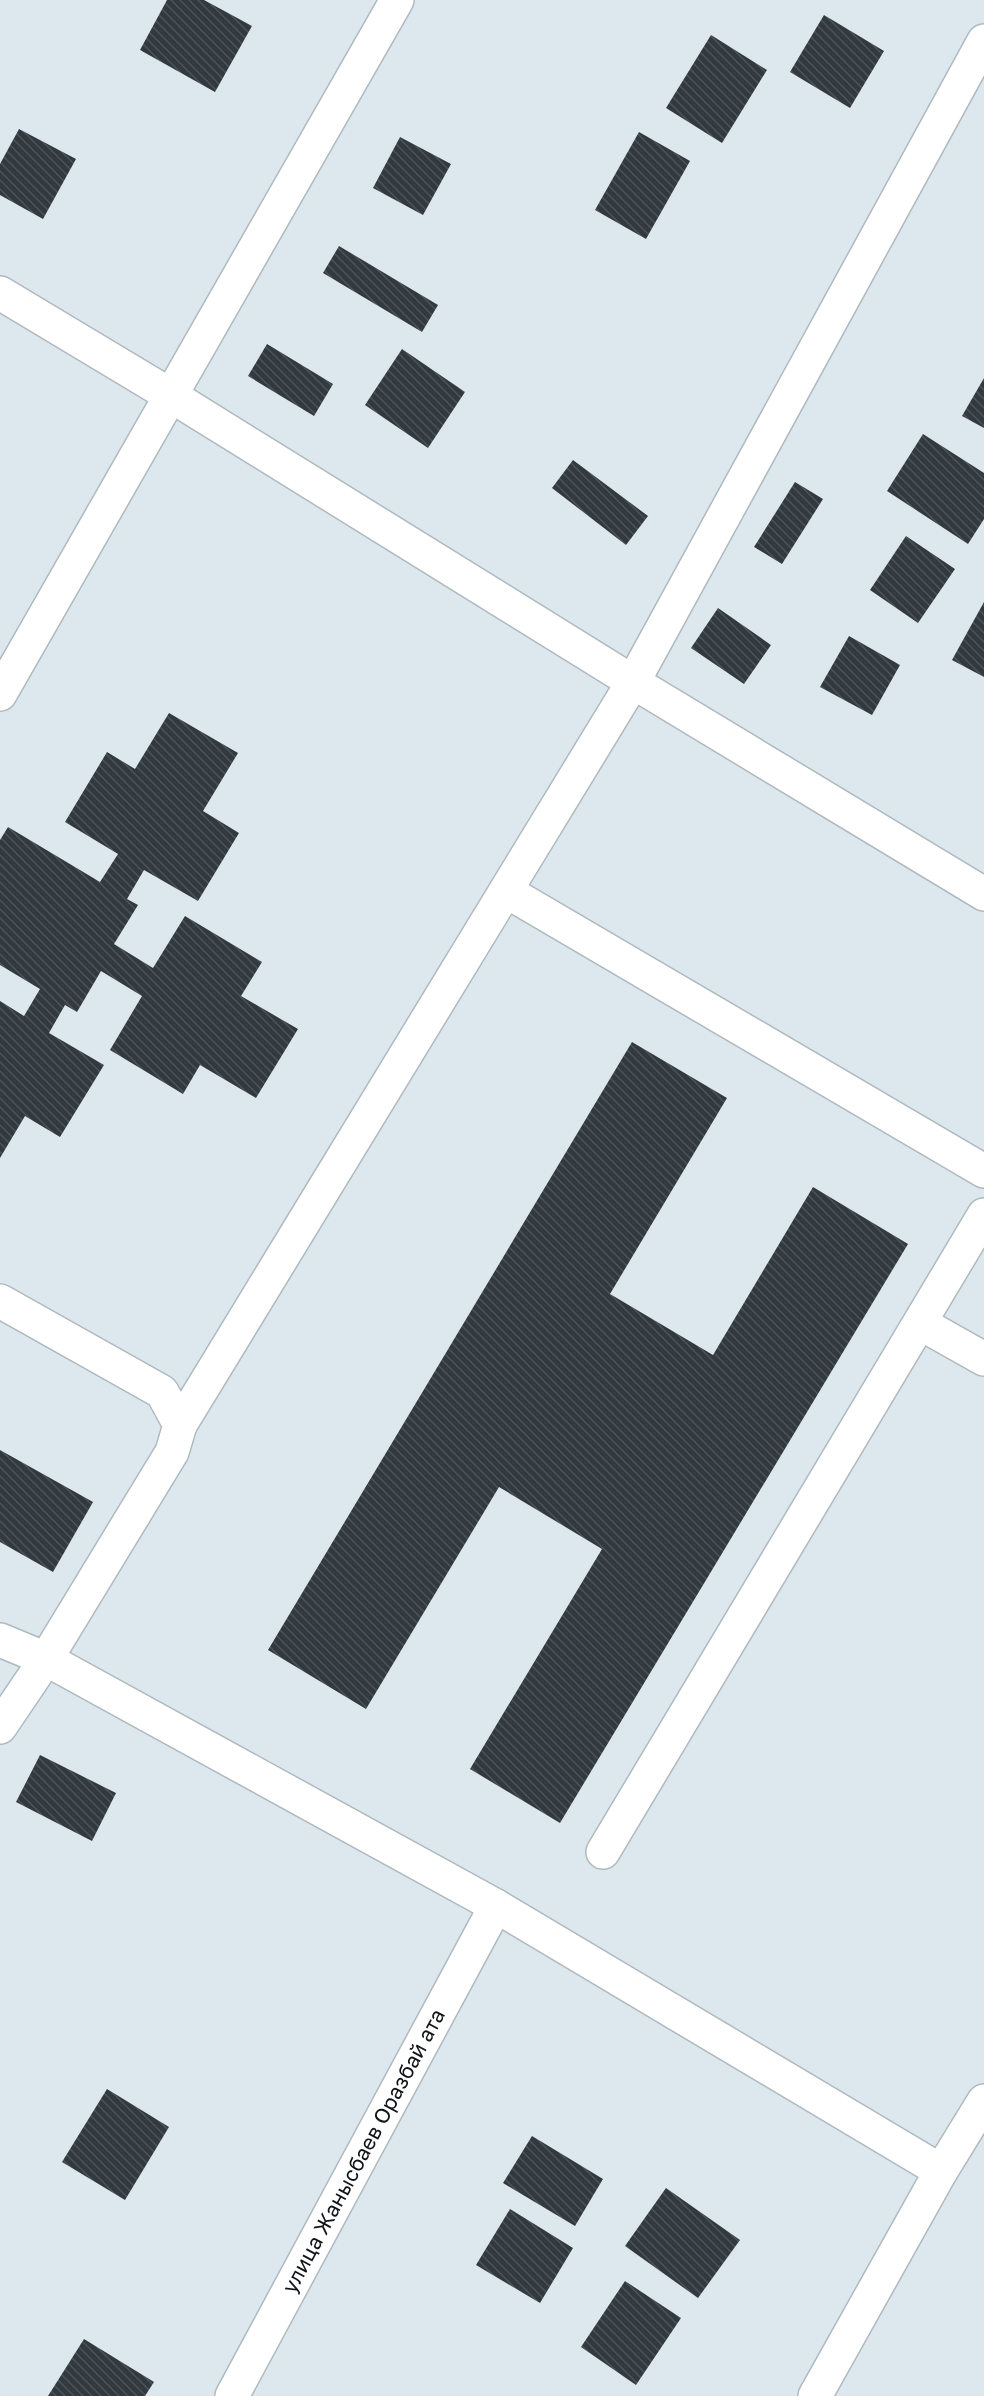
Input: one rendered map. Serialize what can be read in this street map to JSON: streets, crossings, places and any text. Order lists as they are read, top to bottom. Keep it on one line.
{"streets":{"street":["улица Жанысбаев Оразбай ата"]}}
